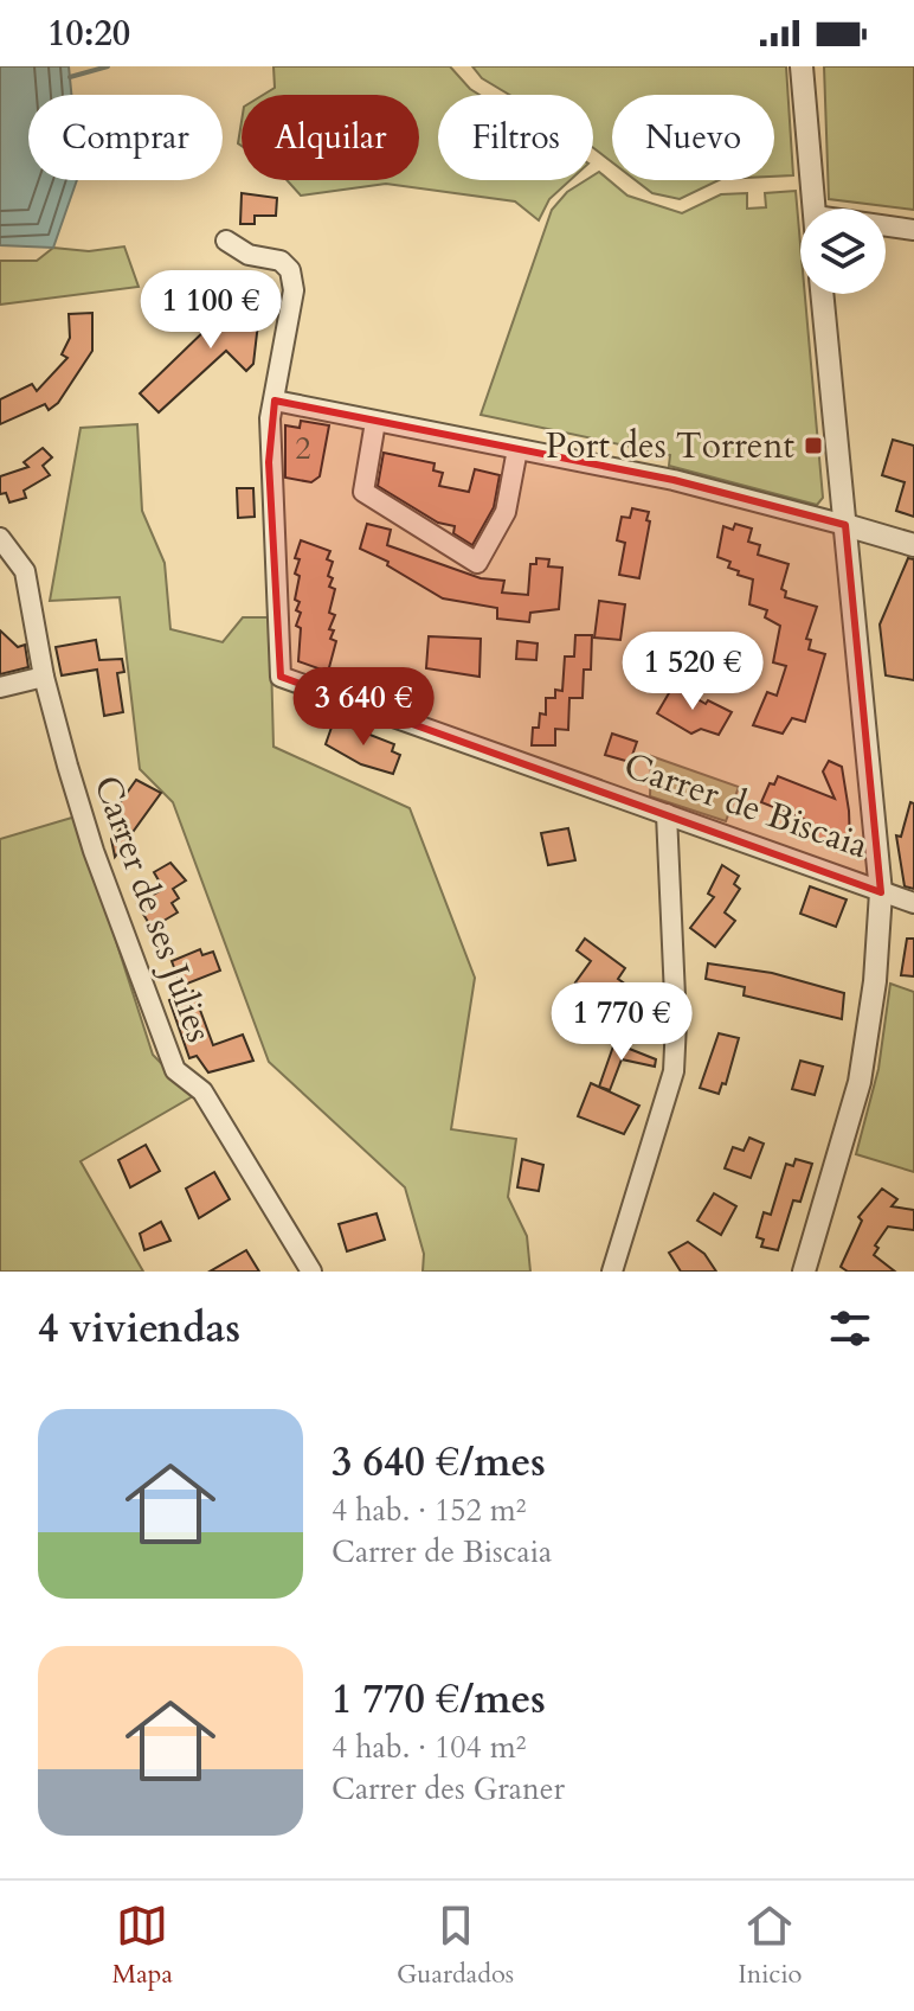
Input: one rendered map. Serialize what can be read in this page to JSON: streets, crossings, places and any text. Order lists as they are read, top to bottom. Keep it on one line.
{"streets":{"street":["Carrer de Biscaia","Carrer de ses Julies"]},"places":{"transit":["Port des Torrent"]},"house_numbers":["2"],"page":{"status":"10:20","chip":["Comprar","Alquilar","Filtros","Nuevo"],"price":["1 100 €","1 520 €","3 640 €","1 770 €"],"heading":"4 viviendas","list":[{"name":"3 640 €/mes","note":"4 hab. · 152 m² · Carrer de Biscaia"},{"name":"1 770 €/mes","note":"4 hab. · 104 m² · Carrer des Graner"}],"tabs":["Mapa","Guardados","Inicio"]}}
